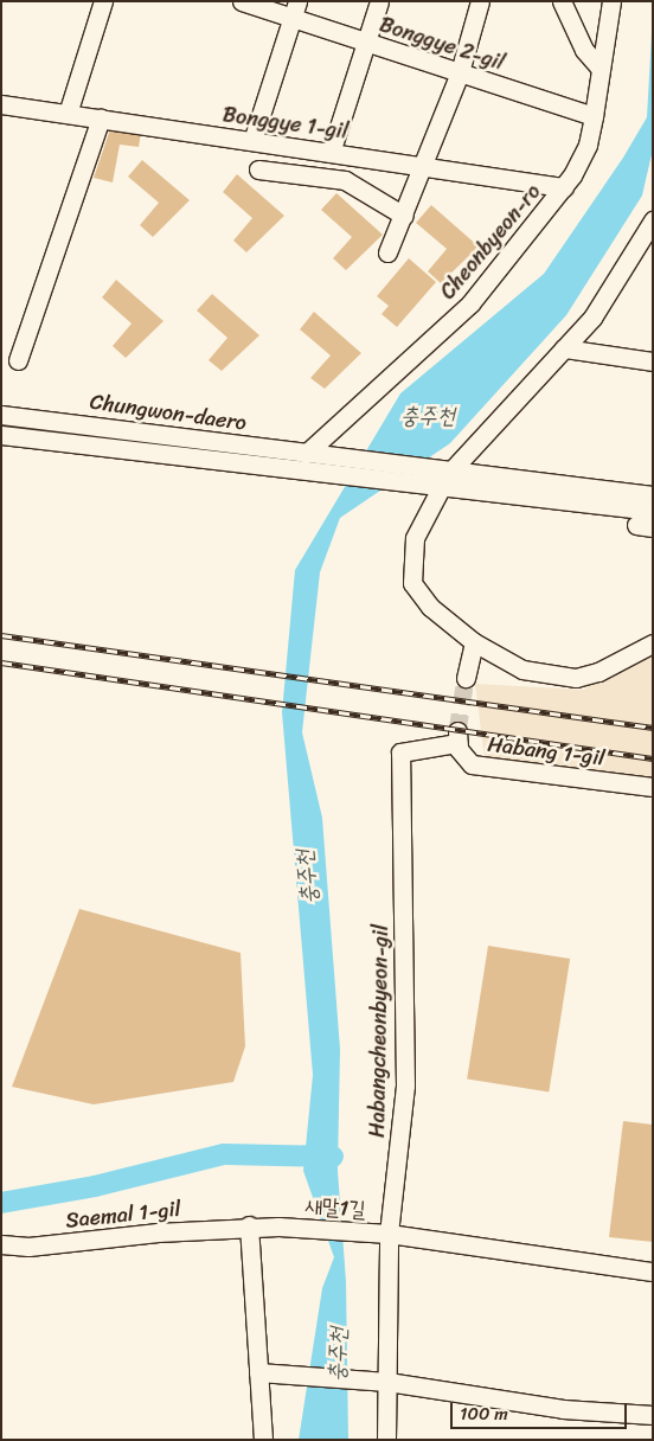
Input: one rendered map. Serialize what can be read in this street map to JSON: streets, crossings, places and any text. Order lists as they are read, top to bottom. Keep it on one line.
{"streets":{"street":["Bonggye 2-gil","Bonggye 1-gil","Cheonbyeon-ro","Chungwon-daero","Habang 1-gil","Habangcheonbyeon-gil","새말1길","Saemal 1-gil"]},"crossings":[["Bonggye 2-gil","Cheonbyeon-ro"],["Bonggye 1-gil","Cheonbyeon-ro"],["Cheonbyeon-ro","Chungwon-daero"],["Habang 1-gil","Habangcheonbyeon-gil"],["Habangcheonbyeon-gil","새말1길"],["새말1길","Saemal 1-gil"]],"water":["충주천"],"scale_bar":"100 m"}
